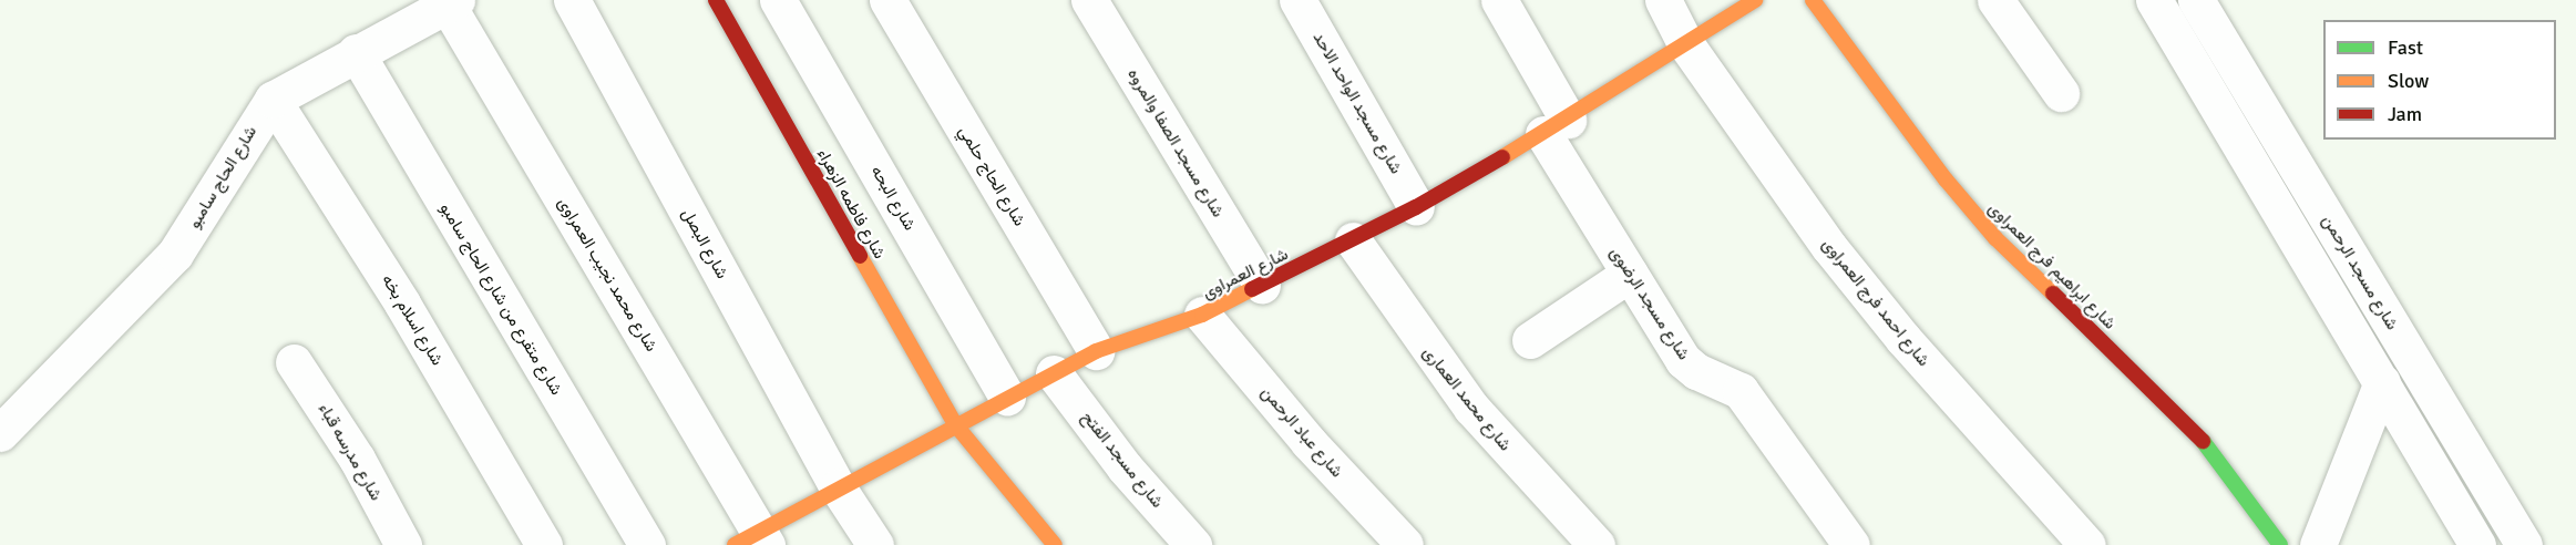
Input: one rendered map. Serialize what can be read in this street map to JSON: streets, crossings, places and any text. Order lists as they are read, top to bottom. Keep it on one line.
{"streets":{"street":["شارع مسجد الواحد الاحد","شارع مسجد الصفا والمروه","شارع الحاج حلمي","شارع الحاج سامبو","شارع البحه","شارع فاطمه الزهراء","شارع البصل","شارع ابراهيم فرج العمراوى","شارع مسجد الرحمن","شارع العمراوى","شارع محمد نجيب العمراوى","شارع متفرع من شارع الحاج سامبو","شارع احمد فرج العمراوى","شارع مسجد الرضوى","شارع اسلام بخه","شارع محمد العمارى","شارع عباد الرحمن","شارع مدرسه قباء","شارع مسجد الفتح"]},"crossings":[["شارع مسجد الواحد الاحد","شارع العمراوى"],["شارع مسجد الصفا والمروه","شارع العمراوى"],["شارع الحاج حلمي","شارع العمراوى"],["شارع الحاج سامبو","شارع محمد نجيب العمراوى"],["شارع الحاج سامبو","شارع متفرع من شارع الحاج سامبو"],["شارع الحاج سامبو","شارع اسلام بخه"],["شارع البحه","شارع العمراوى"],["شارع فاطمه الزهراء","شارع العمراوى"],["شارع البصل","شارع العمراوى"],["شارع العمراوى","شارع محمد نجيب العمراوى"],["شارع العمراوى","شارع احمد فرج العمراوى"],["شارع العمراوى","شارع مسجد الرضوى"],["شارع العمراوى","شارع محمد العمارى"],["شارع العمراوى","شارع عباد الرحمن"],["شارع العمراوى","شارع مسجد الفتح"]],"legend":["Fast","Slow","Jam"]}
